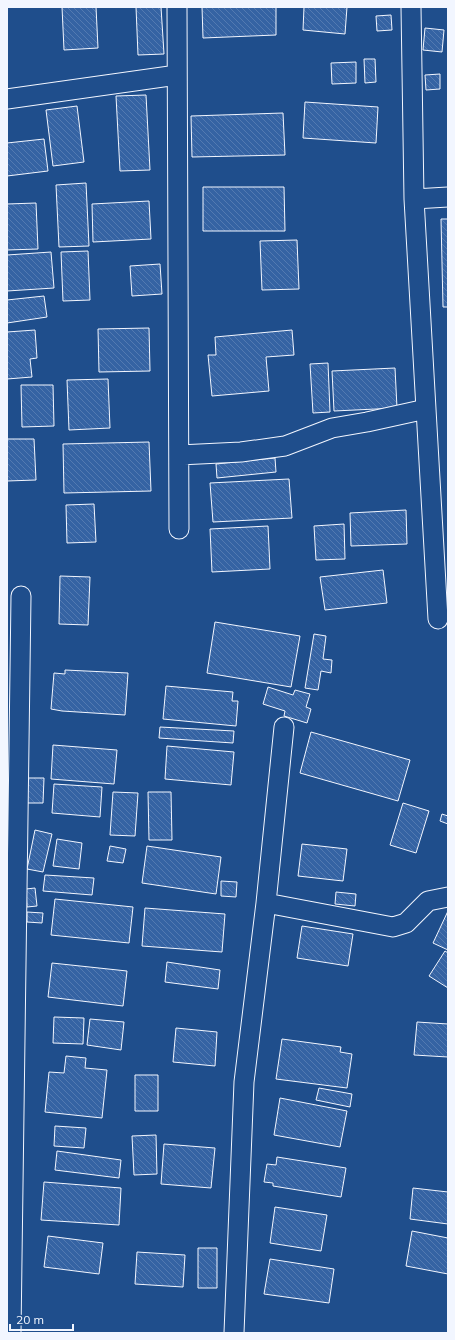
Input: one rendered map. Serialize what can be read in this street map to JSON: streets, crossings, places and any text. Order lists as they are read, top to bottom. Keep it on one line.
{"scale_bar":"20 m"}
